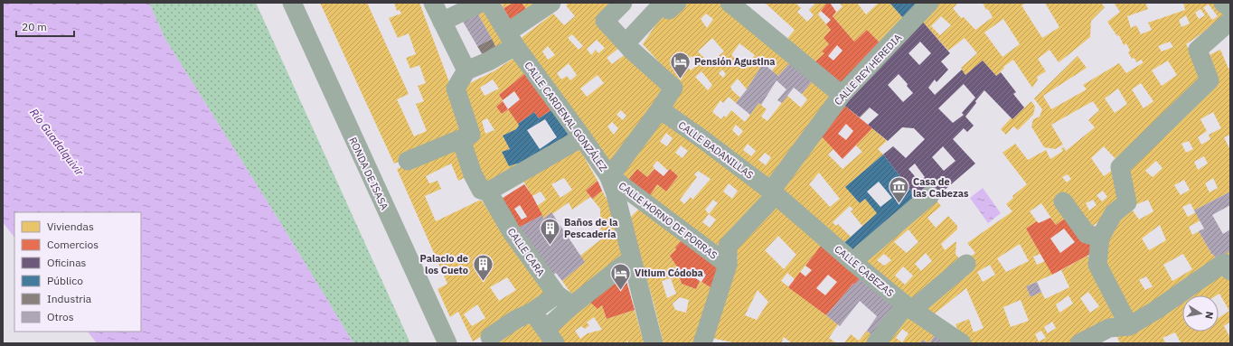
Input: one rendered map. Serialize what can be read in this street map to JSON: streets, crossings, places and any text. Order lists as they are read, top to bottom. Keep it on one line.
{"streets":{"street":["CALLE REY HEREDIA","CALLE CARDENAL GONZÁLEZ","CALLE BADANILLAS","RONDA DE ISASA","CALLE HORNO DE PORRAS","CALLE CARA","CALLE CABEZAS"]},"crossings":[["CALLE REY HEREDIA","CALLE BADANILLAS"],["CALLE REY HEREDIA","CALLE HORNO DE PORRAS"],["CALLE REY HEREDIA","CALLE CABEZAS"],["CALLE CARDENAL GONZÁLEZ","CALLE HORNO DE PORRAS"],["CALLE BADANILLAS","CALLE CABEZAS"]],"water":["Río Guadalquivir"],"places":{"hotel":["Pensión Agustina","Vitium Códoba"],"museum":["Casa de las Cabezas"],"building":["Baños de la Pescadería","Palacio de los Cueto"]},"legend":["Viviendas","Comercios","Oficinas","Público","Industria","Otros"],"scale_bar":"20 m","north":"right"}
